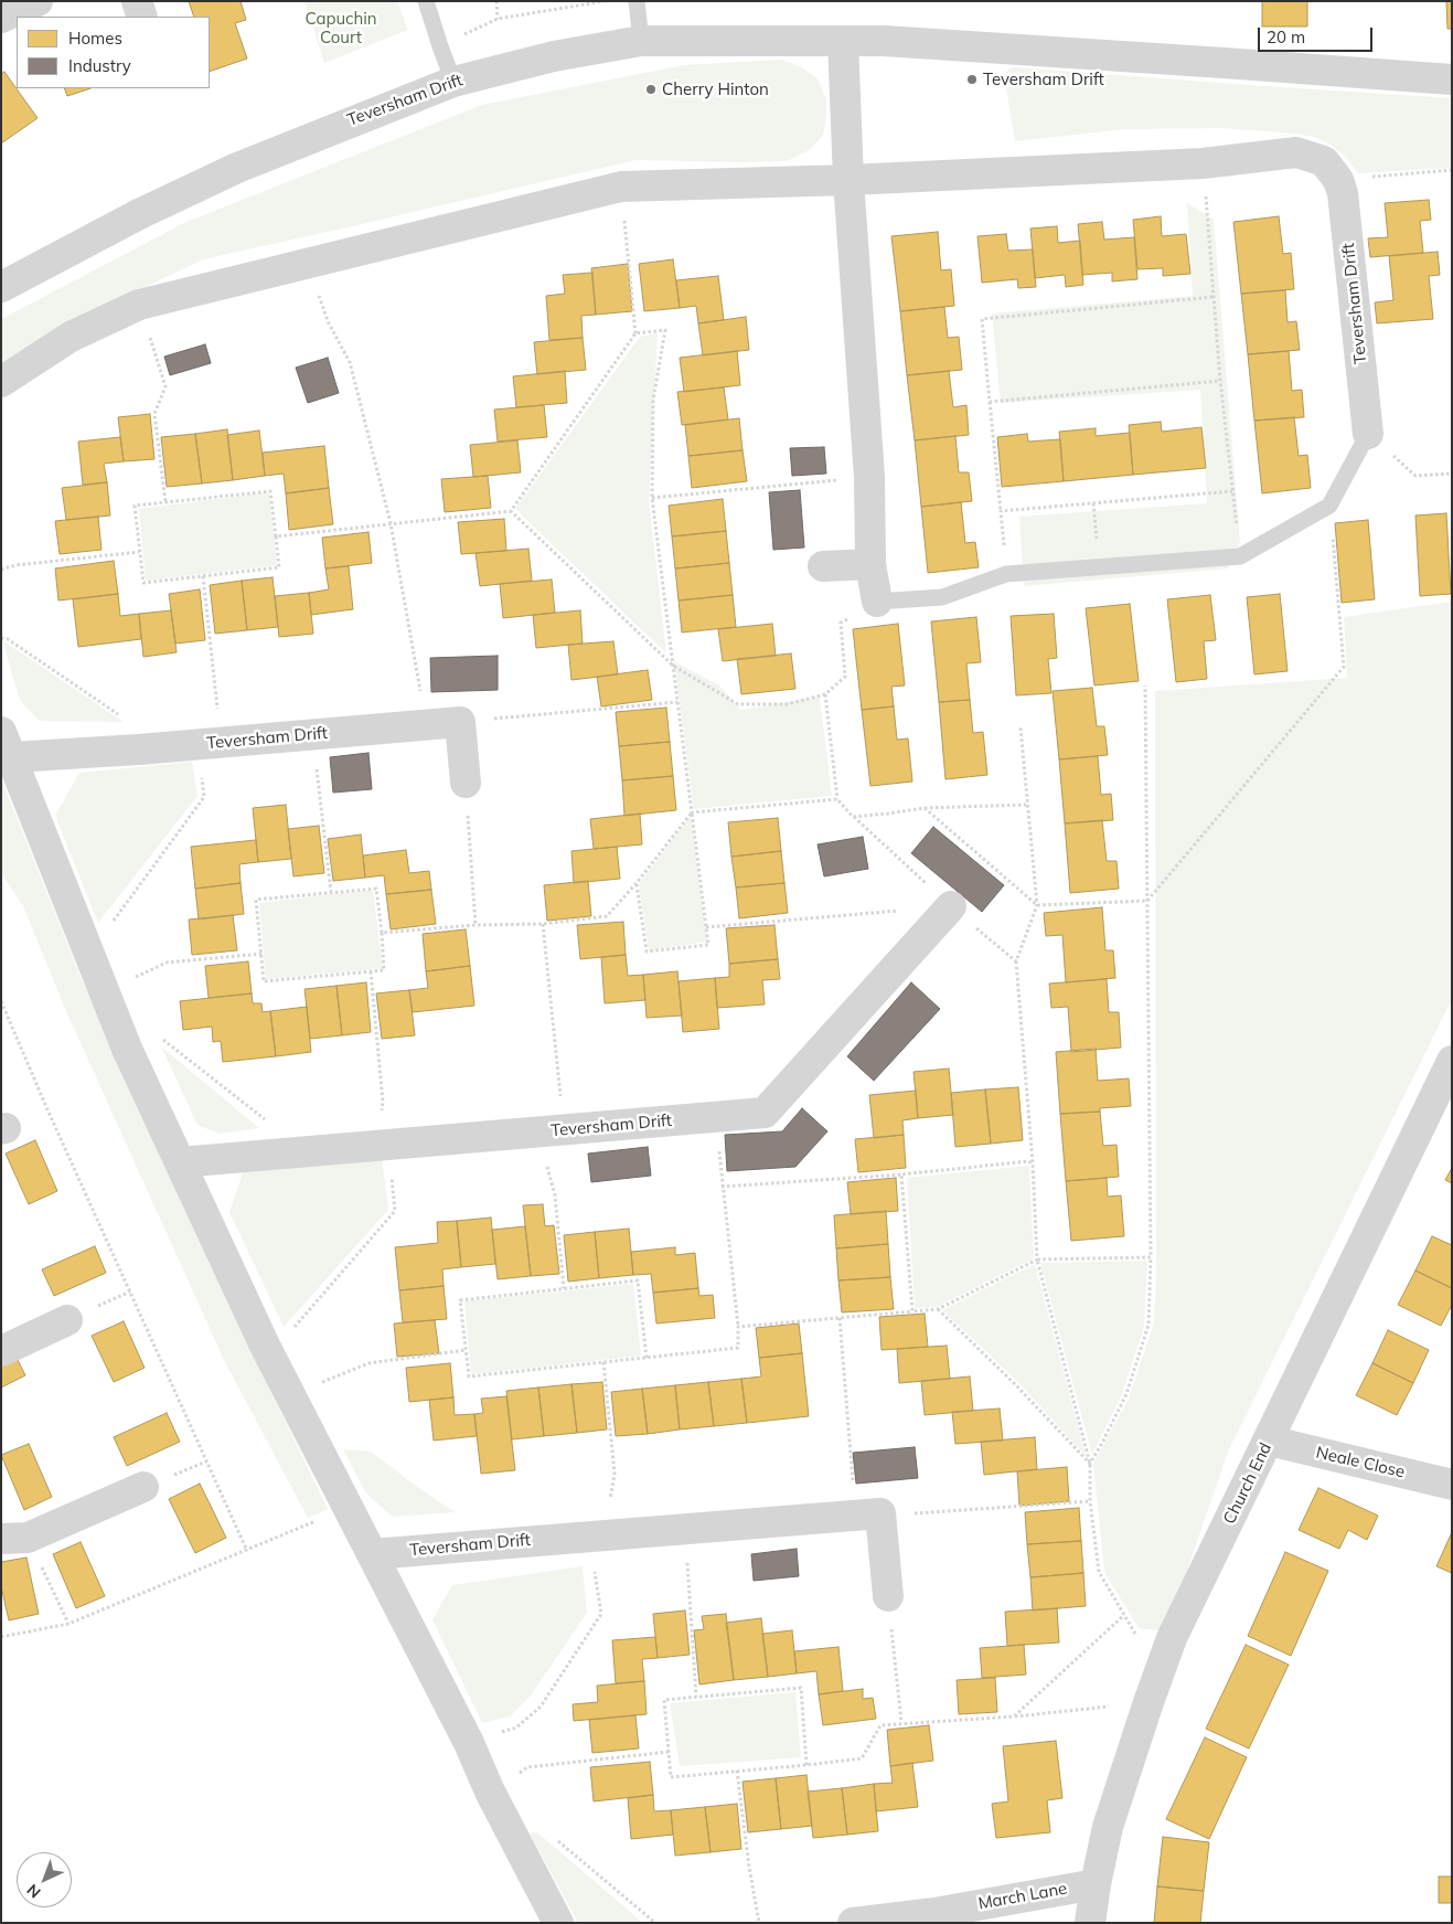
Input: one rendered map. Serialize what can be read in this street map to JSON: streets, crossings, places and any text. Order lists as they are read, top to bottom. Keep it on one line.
{"streets":{"street":["Teversham Drift","Neale Close","Church End","March Lane"]},"crossings":[["Neale Close","Church End"],["Church End","March Lane"]],"parks":["Capuchin Court"],"places":["Teversham Drift","Cherry Hinton"],"legend":["Homes","Industry"],"scale_bar":"20 m","north":"bottom left"}
